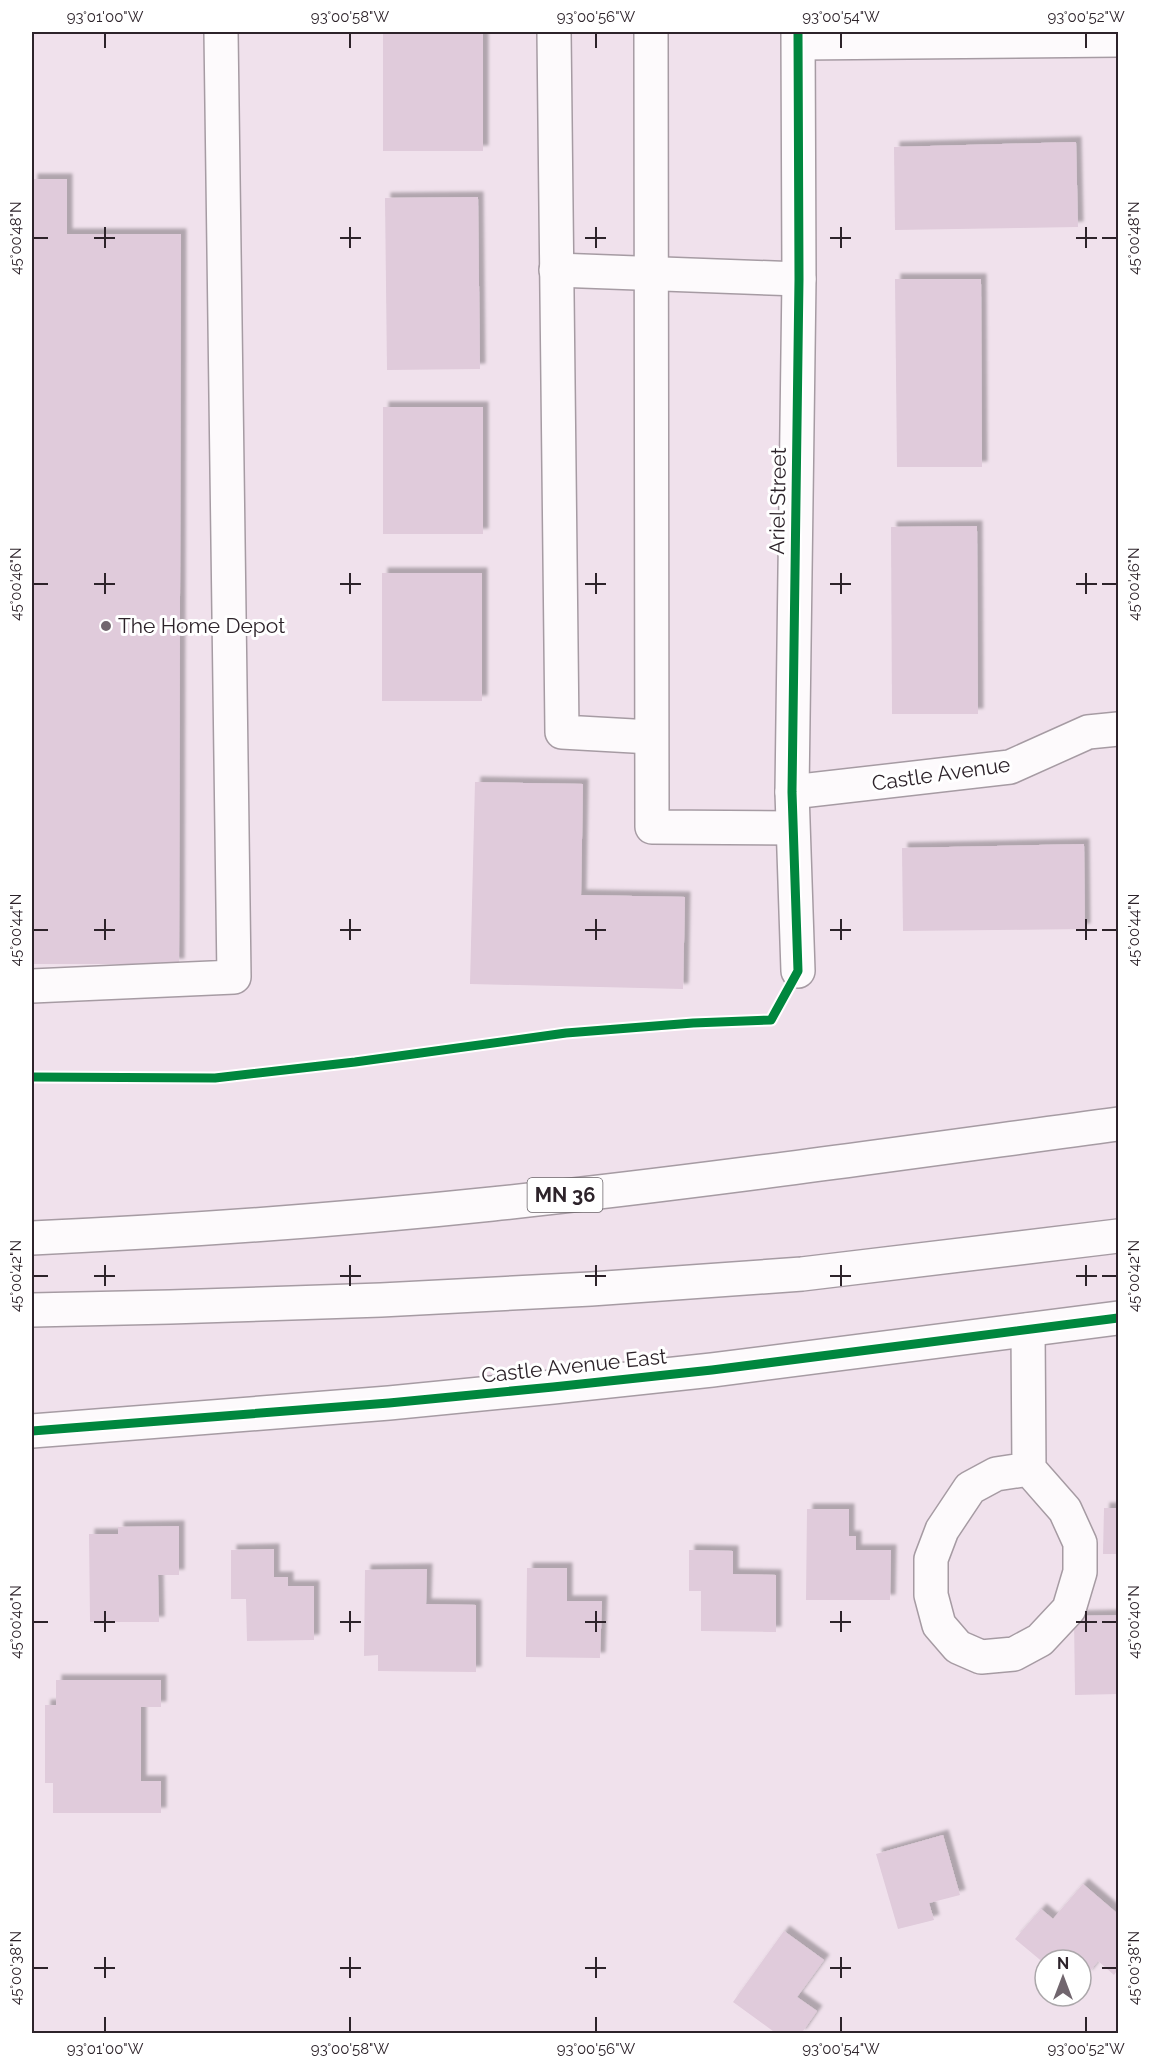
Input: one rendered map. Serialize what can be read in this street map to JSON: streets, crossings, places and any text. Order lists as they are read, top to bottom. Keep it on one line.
{"streets":{"main road":["Ariel Street","Castle Avenue","MN 36","Castle Avenue East"]},"crossings":[["Ariel Street","Castle Avenue"]],"places":["The Home Depot"],"north":"top","coordinates":["93°01'00\"W","93°00'58\"W","93°00'56\"W","93°00'54\"W","93°00'52\"W","45°00'48\"N","45°00'46\"N","45°00'44\"N","45°00'42\"N","45°00'40\"N","45°00'38\"N"]}
